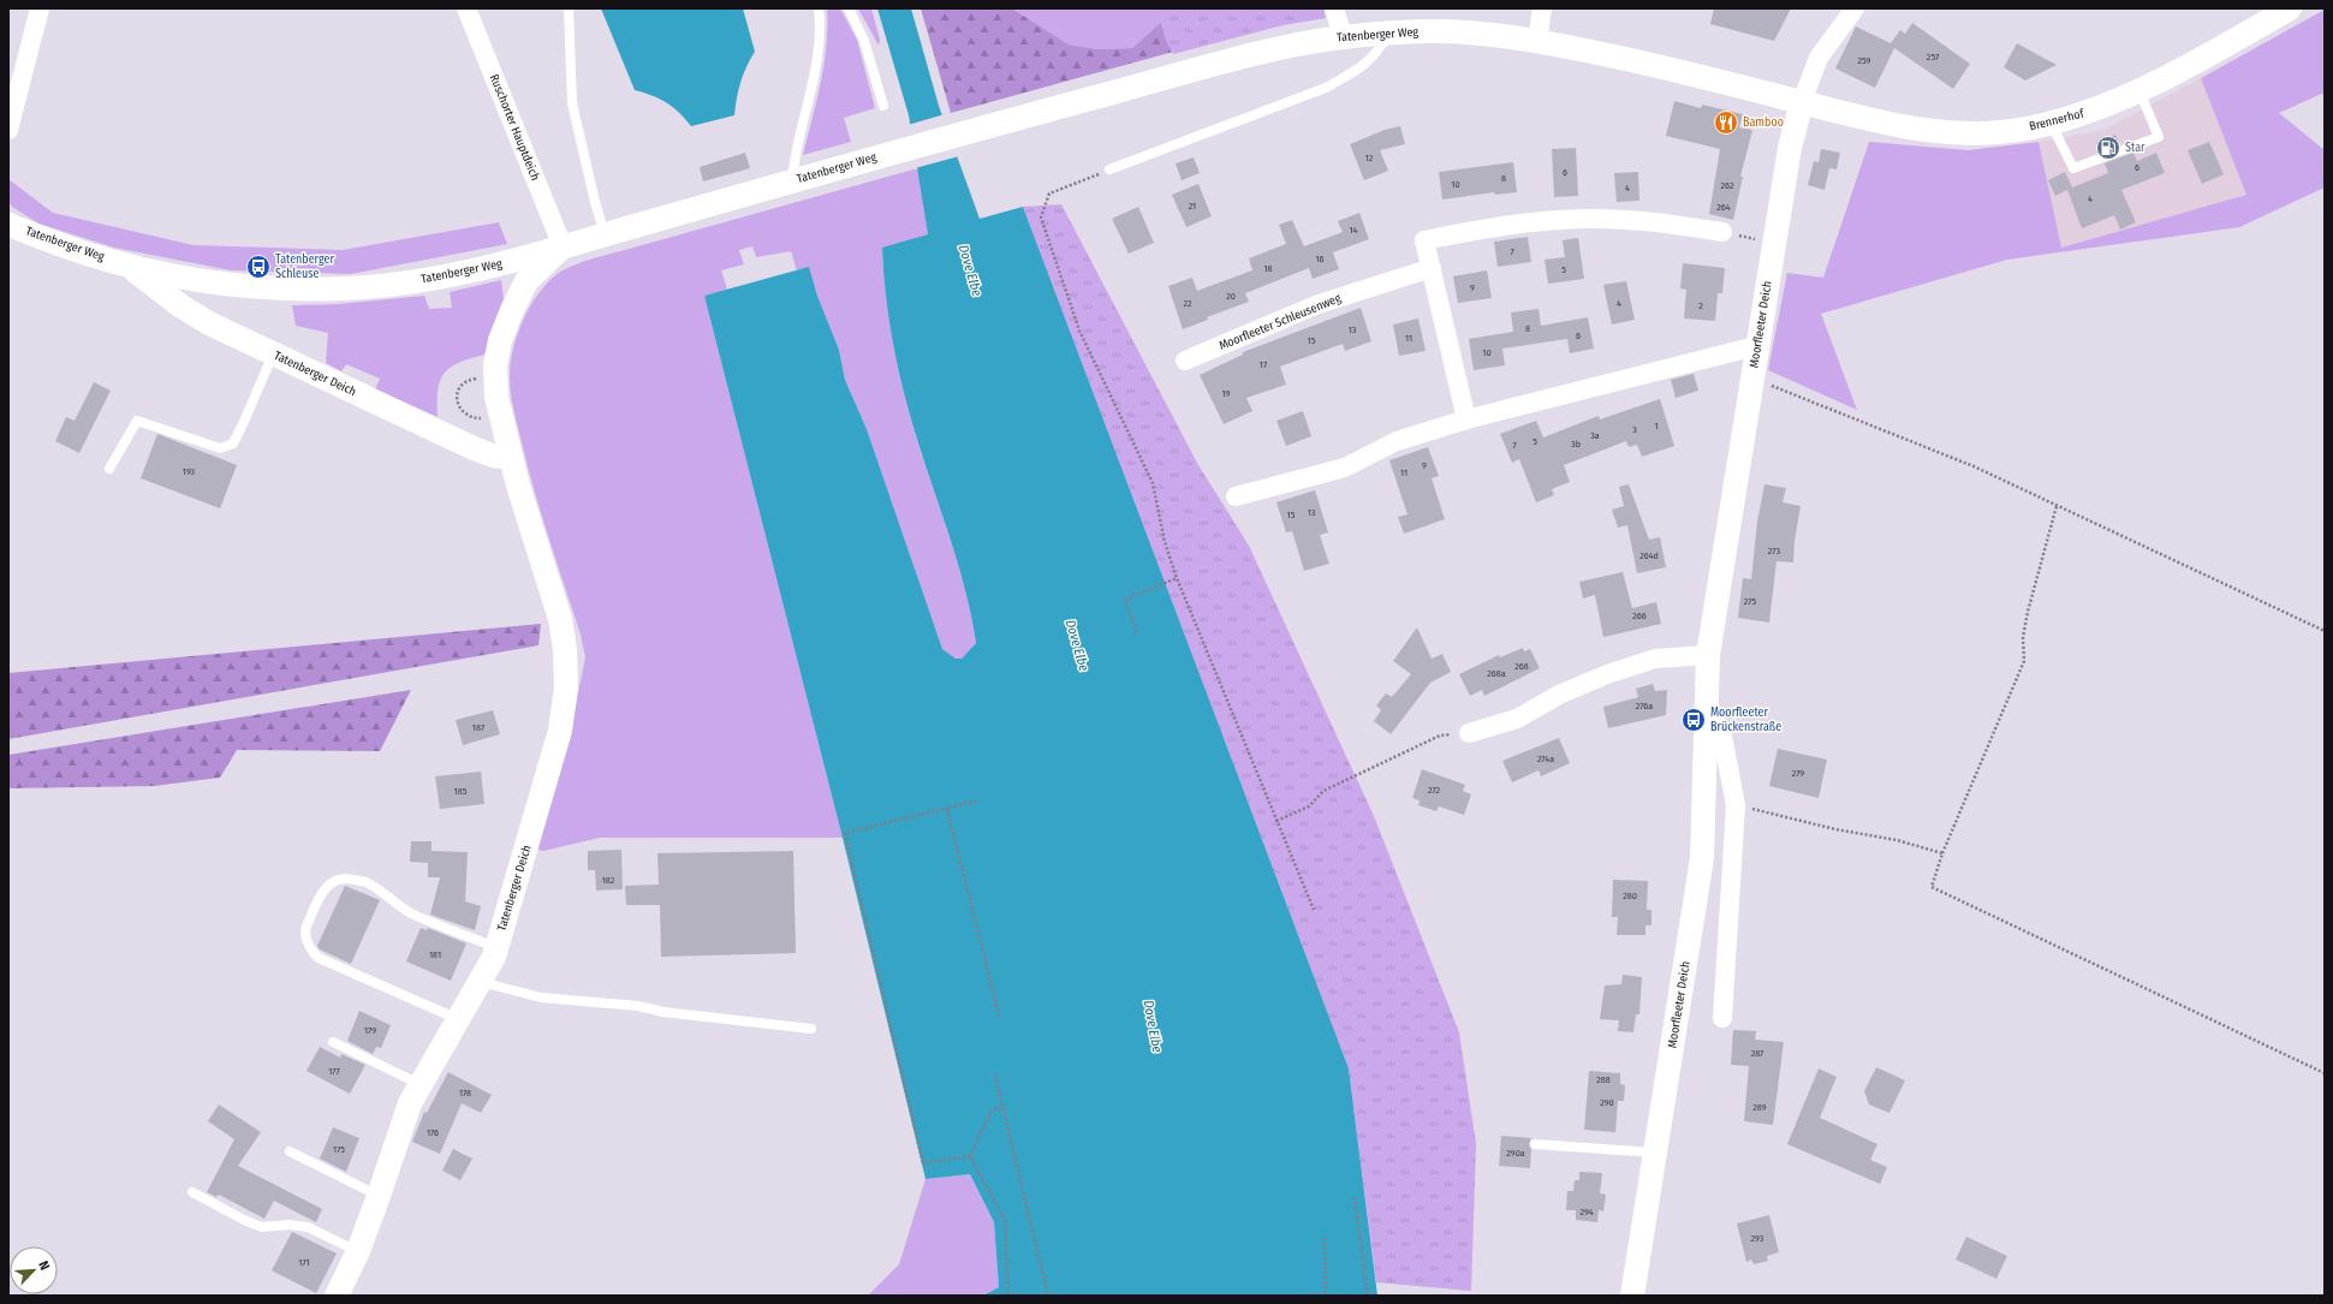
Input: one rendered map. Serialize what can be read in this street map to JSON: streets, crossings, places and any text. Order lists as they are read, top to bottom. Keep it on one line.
{"streets":{"street":["Tatenberger Weg","Brennerhof","Ruschorter Hauptdeich","Moorfleeter Schleusenweg","Moorfleeter Deich","Tatenberger Deich"]},"crossings":[["Tatenberger Weg","Brennerhof"],["Tatenberger Weg","Ruschorter Hauptdeich"],["Tatenberger Weg","Moorfleeter Deich"],["Tatenberger Weg","Tatenberger Deich"],["Brennerhof","Moorfleeter Deich"],["Ruschorter Hauptdeich","Tatenberger Deich"]],"water":["Dove Elbe"],"places":{"restaurant":["Bamboo"],"fuel station":["Star"],"bus stop":["Tatenberger Schleuse","Moorfleeter Brückenstraße"]},"house_numbers":["257","259","12","6","6","8","10","262","4","4","21","264","14","7","16","18","5","9","20","22","4","2","8","13","6","11","15","10","17","19","1","3","3a","5","3b","7","9","193","11","13","15","273","264d","275","266","268","268a","276a","187","274a","279","272","185","182","280","181","179","287","177","288","178","290","289","176","175","290a","294","293","171"],"north":"top right"}
